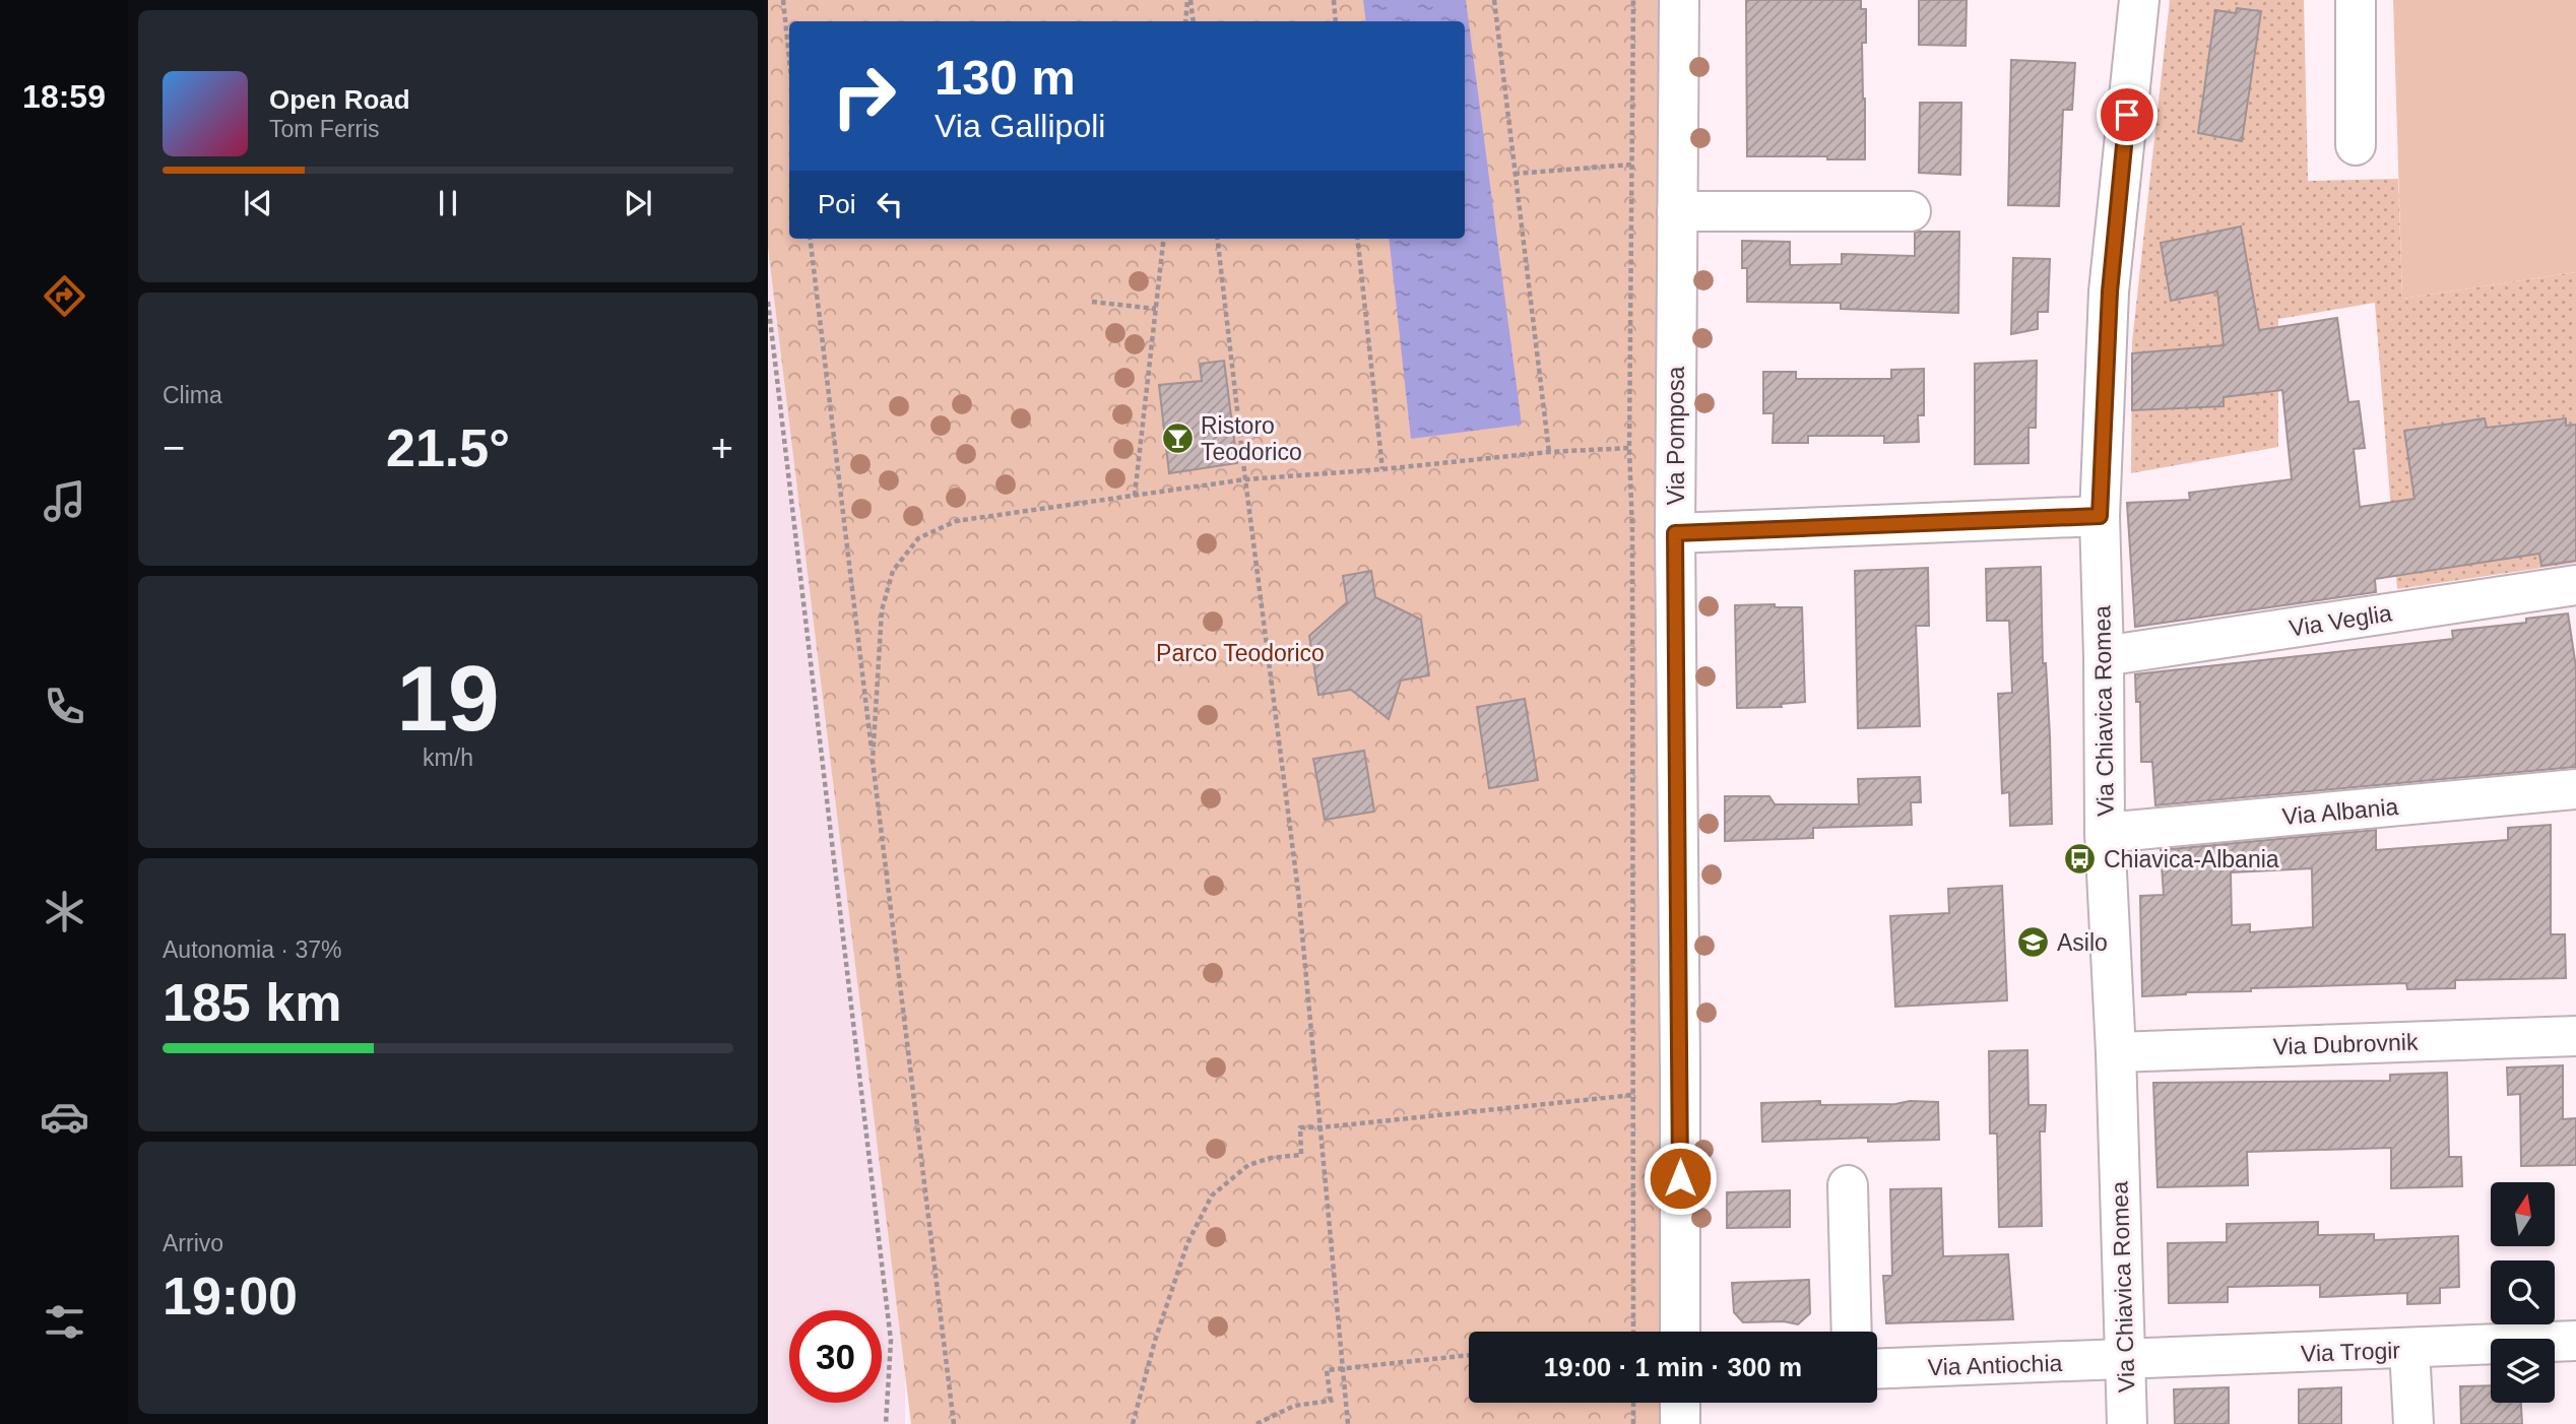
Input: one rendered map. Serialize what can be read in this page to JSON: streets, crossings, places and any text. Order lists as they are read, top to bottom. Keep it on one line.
{"streets":{"street":["Via Pomposa","Via Veglia","Via Chiavica Romea","Via Albania","Via Dubrovnik","Via Trogir","Via Antiochia"]},"crossings":[["Via Veglia","Via Chiavica Romea"],["Via Chiavica Romea","Via Albania"],["Via Chiavica Romea","Via Dubrovnik"],["Via Chiavica Romea","Via Trogir"],["Via Chiavica Romea","Via Antiochia"],["Via Trogir","Via Antiochia"]],"parks":["Parco Teodorico"],"places":{"bar":["Ristoro Teodorico"],"bus stop":["Chiavica-Albania"],"school or university":["Asilo"]},"north":"top","page":{"tabs":"18:59","turn":["130 m","Via Gallipoli"],"song":["Open Road","Tom Ferris"],"then":"Poi","tile":["Clima",["19","km/h"],["Autonomia · 37%","185 km"],["Arrivo","19:00"]],"heat":["−","21.5°","+"],"limit":"30","trip":"19:00 · 1 min · 300 m"}}
